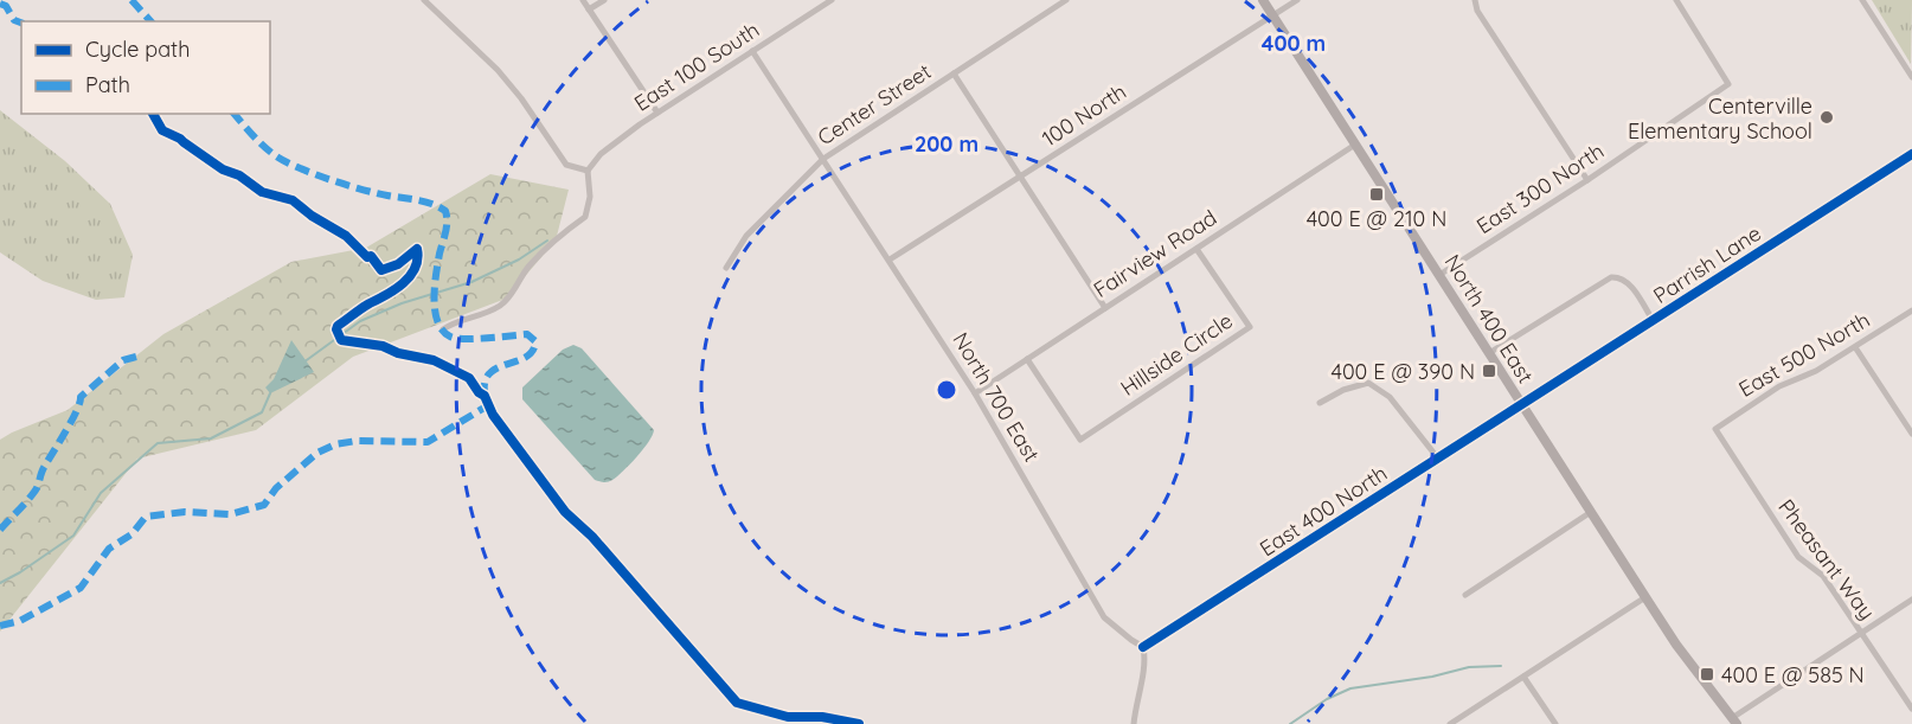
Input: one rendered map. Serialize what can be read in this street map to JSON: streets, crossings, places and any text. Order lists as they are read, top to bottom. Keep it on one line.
{"streets":{"street":["East 100 South","Center Street","100 North","East 300 North","Fairview Road","Parrish Lane","North 400 East","Hillside Circle","East 500 North","North 700 East","East 400 North","Pheasant Way"]},"crossings":[["East 100 South","North 700 East"],["Center Street","North 700 East"],["100 North","North 400 East"],["100 North","North 700 East"],["East 300 North","North 400 East"],["Fairview Road","North 400 East"],["Fairview Road","Hillside Circle"],["Fairview Road","North 700 East"],["Parrish Lane","North 400 East"],["Parrish Lane","East 400 North"],["North 400 East","East 400 North"],["East 500 North","Pheasant Way"],["North 700 East","East 400 North"]],"places":{"other":["Centerville Elementary School"],"transit":["400 E @ 210 N","400 E @ 390 N","400 E @ 585 N"]},"legend":["Cycle path","Path"],"rings":["400 m","200 m"]}
